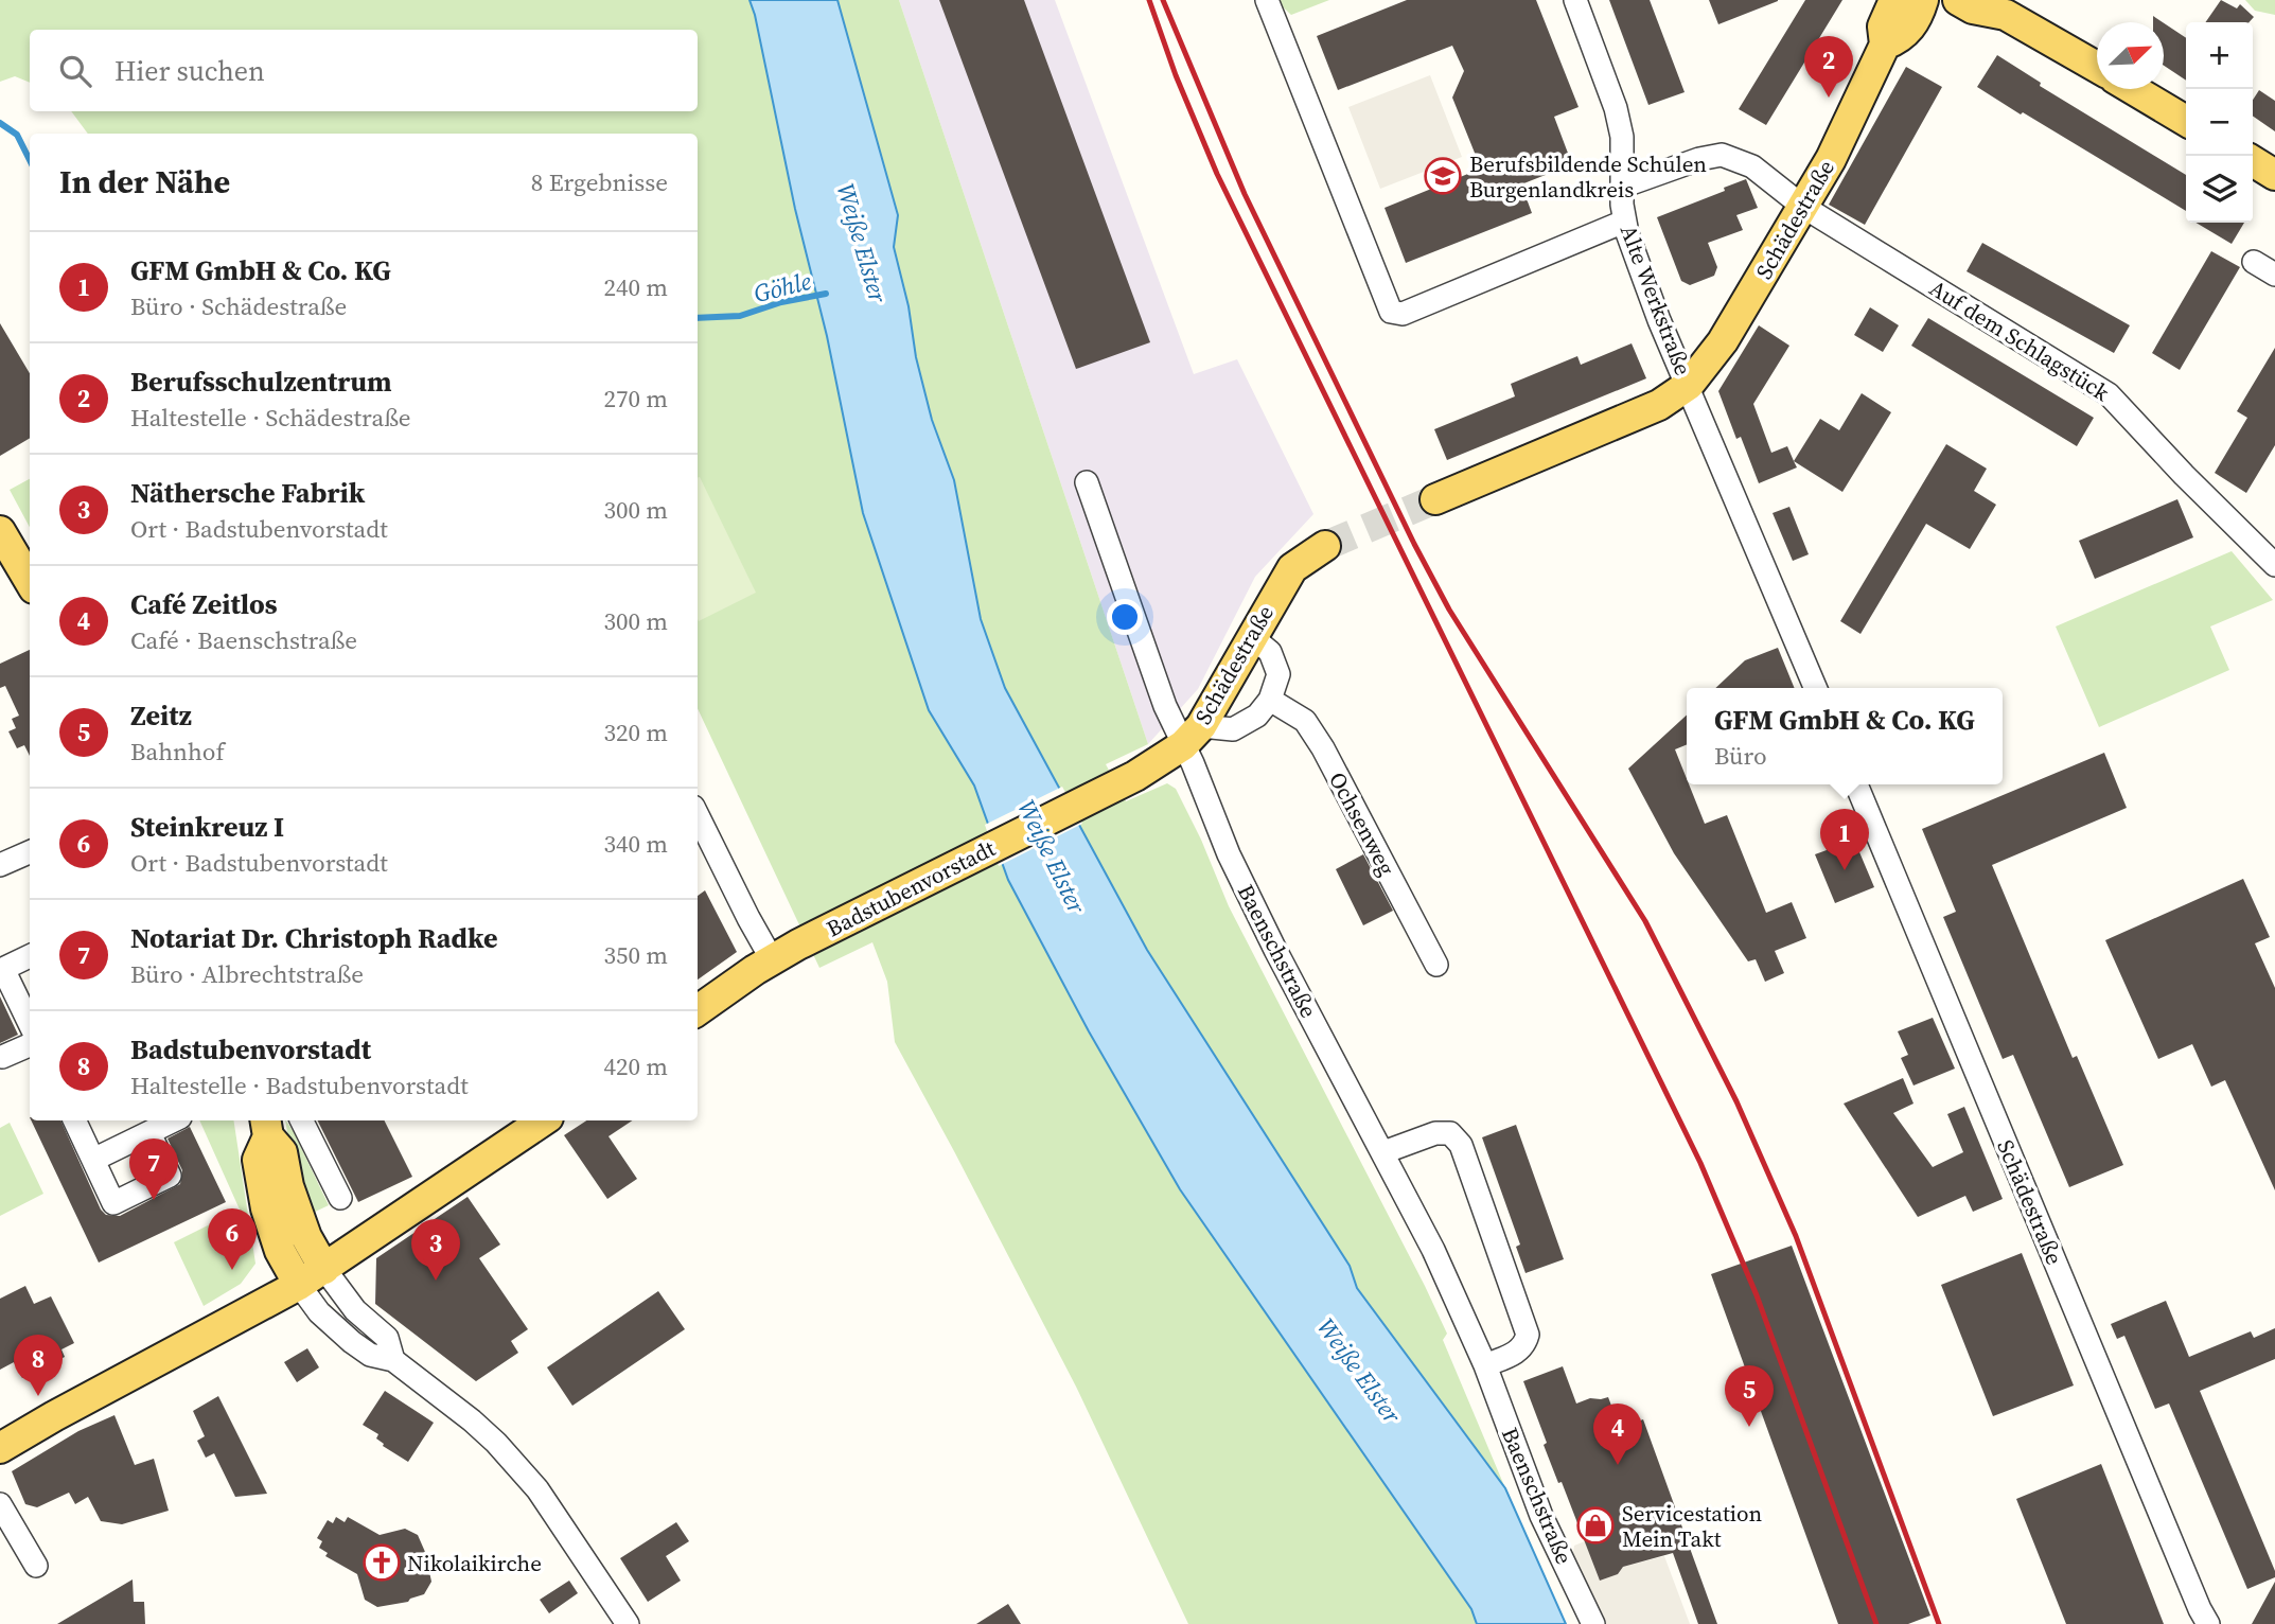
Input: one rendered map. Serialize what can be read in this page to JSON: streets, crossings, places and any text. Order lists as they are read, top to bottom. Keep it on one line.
{"streets":{"main road":["Schädestraße","Badstubenvorstadt"],"street":["Alte Werkstraße","Auf dem Schlagstück","Ochsenweg","Baenschstraße"]},"crossings":[["Schädestraße","Alte Werkstraße"],["Schädestraße","Auf dem Schlagstück"],["Schädestraße","Badstubenvorstadt"],["Schädestraße","Baenschstraße"],["Alte Werkstraße","Auf dem Schlagstück"]],"water":["Weiße Elster","Göhle"],"places":{"school or university":["Berufsbildende Schulen Burgenlandkreis"],"shop":["Servicestation Mein Takt"],"church":["Nikolaikirche"]},"north":"top right","page":{"map_buttons":["+","−"],"search":"Hier suchen","pins":["2","1","7","6","3","8","5","4"],"heading":["In der Nähe","8 Ergebnisse"],"list":[{"mark":"1","name":"GFM GmbH & Co. KG","note":"Büro · Schädestraße","value":"240 m"},{"mark":"2","name":"Berufsschulzentrum","note":"Haltestelle · Schädestraße","value":"270 m"},{"mark":"3","name":"Näthersche Fabrik","note":"Ort · Badstubenvorstadt","value":"300 m"},{"mark":"4","name":"Café Zeitlos","note":"Café · Baenschstraße","value":"300 m"},{"mark":"5","name":"Zeitz","note":"Bahnhof","value":"320 m"},{"mark":"6","name":"Steinkreuz I","note":"Ort · Badstubenvorstadt","value":"340 m"},{"mark":"7","name":"Notariat Dr. Christoph Radke","note":"Büro · Albrechtstraße","value":"350 m"},{"mark":"8","name":"Badstubenvorstadt","note":"Haltestelle · Badstubenvorstadt","value":"420 m"}],"popup":["GFM GmbH & Co. KG","Büro"]}}
